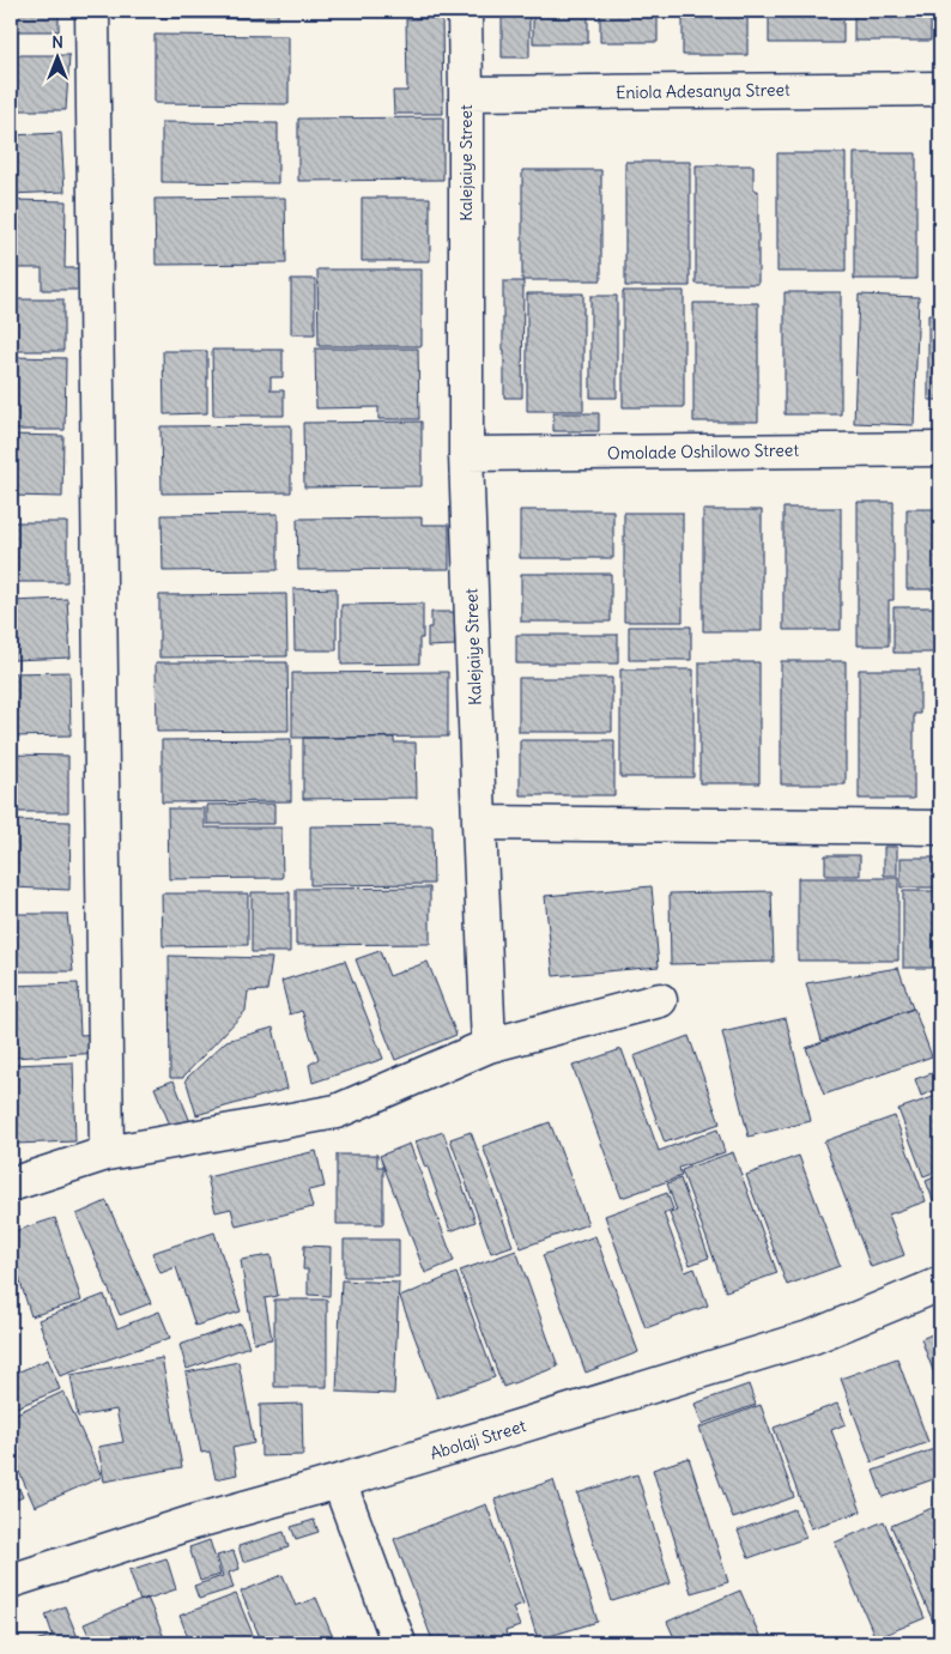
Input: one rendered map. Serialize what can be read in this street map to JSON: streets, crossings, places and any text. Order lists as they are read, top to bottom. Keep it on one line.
{"streets":{"street":["Eniola Adesanya Street","Kalejaiye Street","Omolade Oshilowo Street","Abolaji Street"]},"crossings":[["Eniola Adesanya Street","Kalejaiye Street"],["Kalejaiye Street","Omolade Oshilowo Street"]],"north":"top"}
